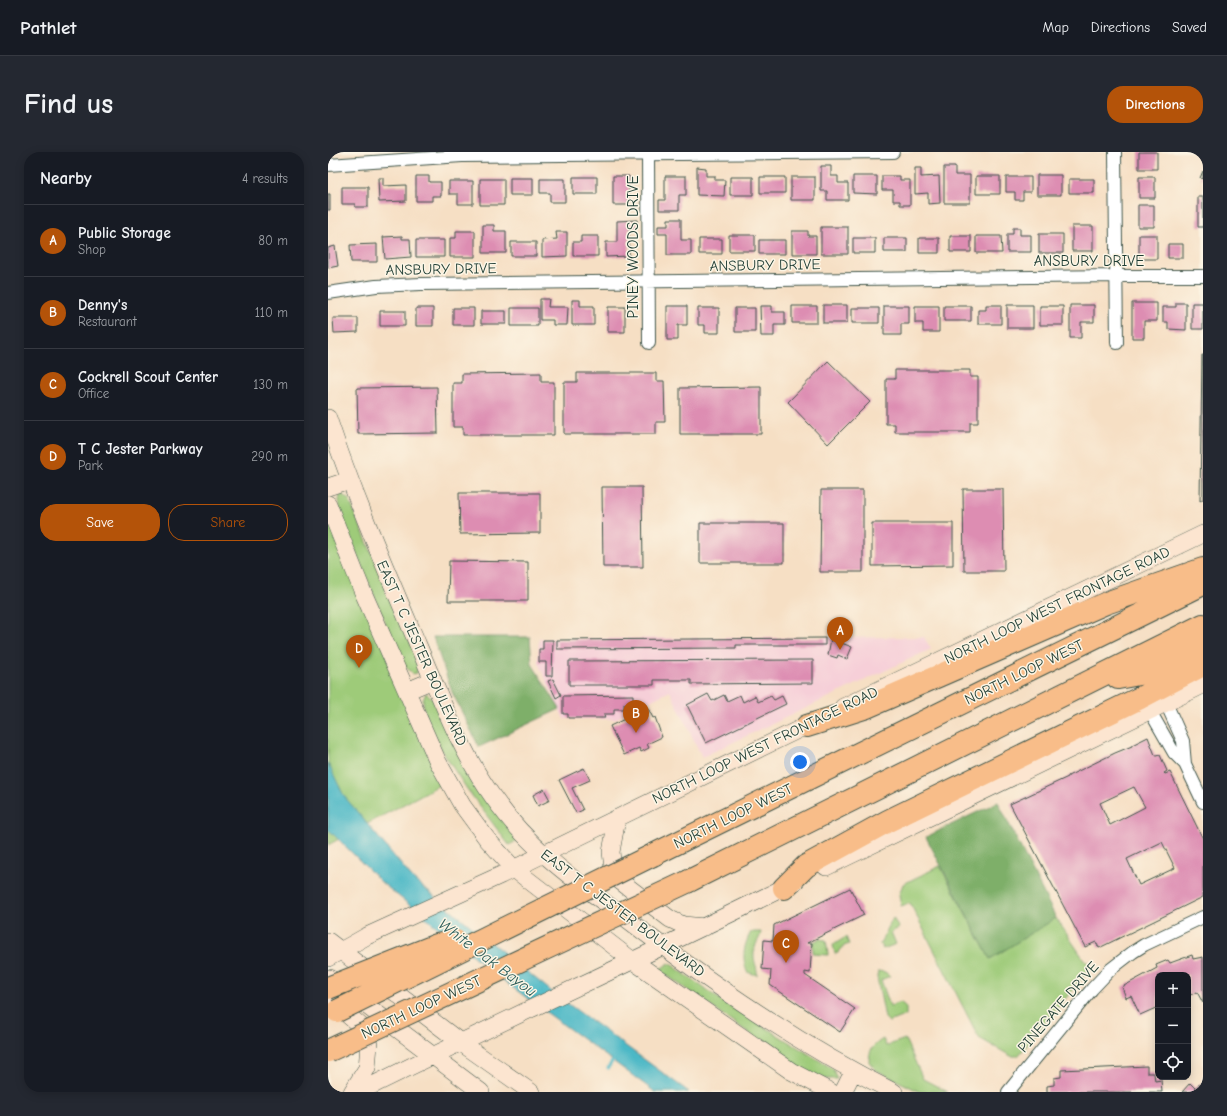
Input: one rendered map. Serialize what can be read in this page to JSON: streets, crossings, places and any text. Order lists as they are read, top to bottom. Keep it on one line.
{"streets":{"highway":["NORTH LOOP WEST"],"main road":["NORTH LOOP WEST FRONTAGE ROAD","EAST T C JESTER BOULEVARD"],"street":["PINEY WOODS DRIVE","ANSBURY DRIVE","PINEGATE DRIVE"]},"crossings":[["PINEY WOODS DRIVE","ANSBURY DRIVE"],["NORTH LOOP WEST FRONTAGE ROAD","EAST T C JESTER BOULEVARD"]],"water":["White Oak Bayou"],"page":{"header":"Pathlet","nav":["Map","Directions","Saved"],"buttons":["Directions",["Save","Share"]],"title":"Find us","heading":["Nearby","4 results"],"list":[{"mark":"A","name":"Public Storage","note":"Shop","value":"80 m"},{"mark":"B","name":"Denny's","note":"Restaurant","value":"110 m"},{"mark":"C","name":"Cockrell Scout Center","note":"Office","value":"130 m"},{"mark":"D","name":"T C Jester Parkway","note":"Park","value":"290 m"}],"pins":["A","D","B","C"],"map_buttons":["+","−"]}}
